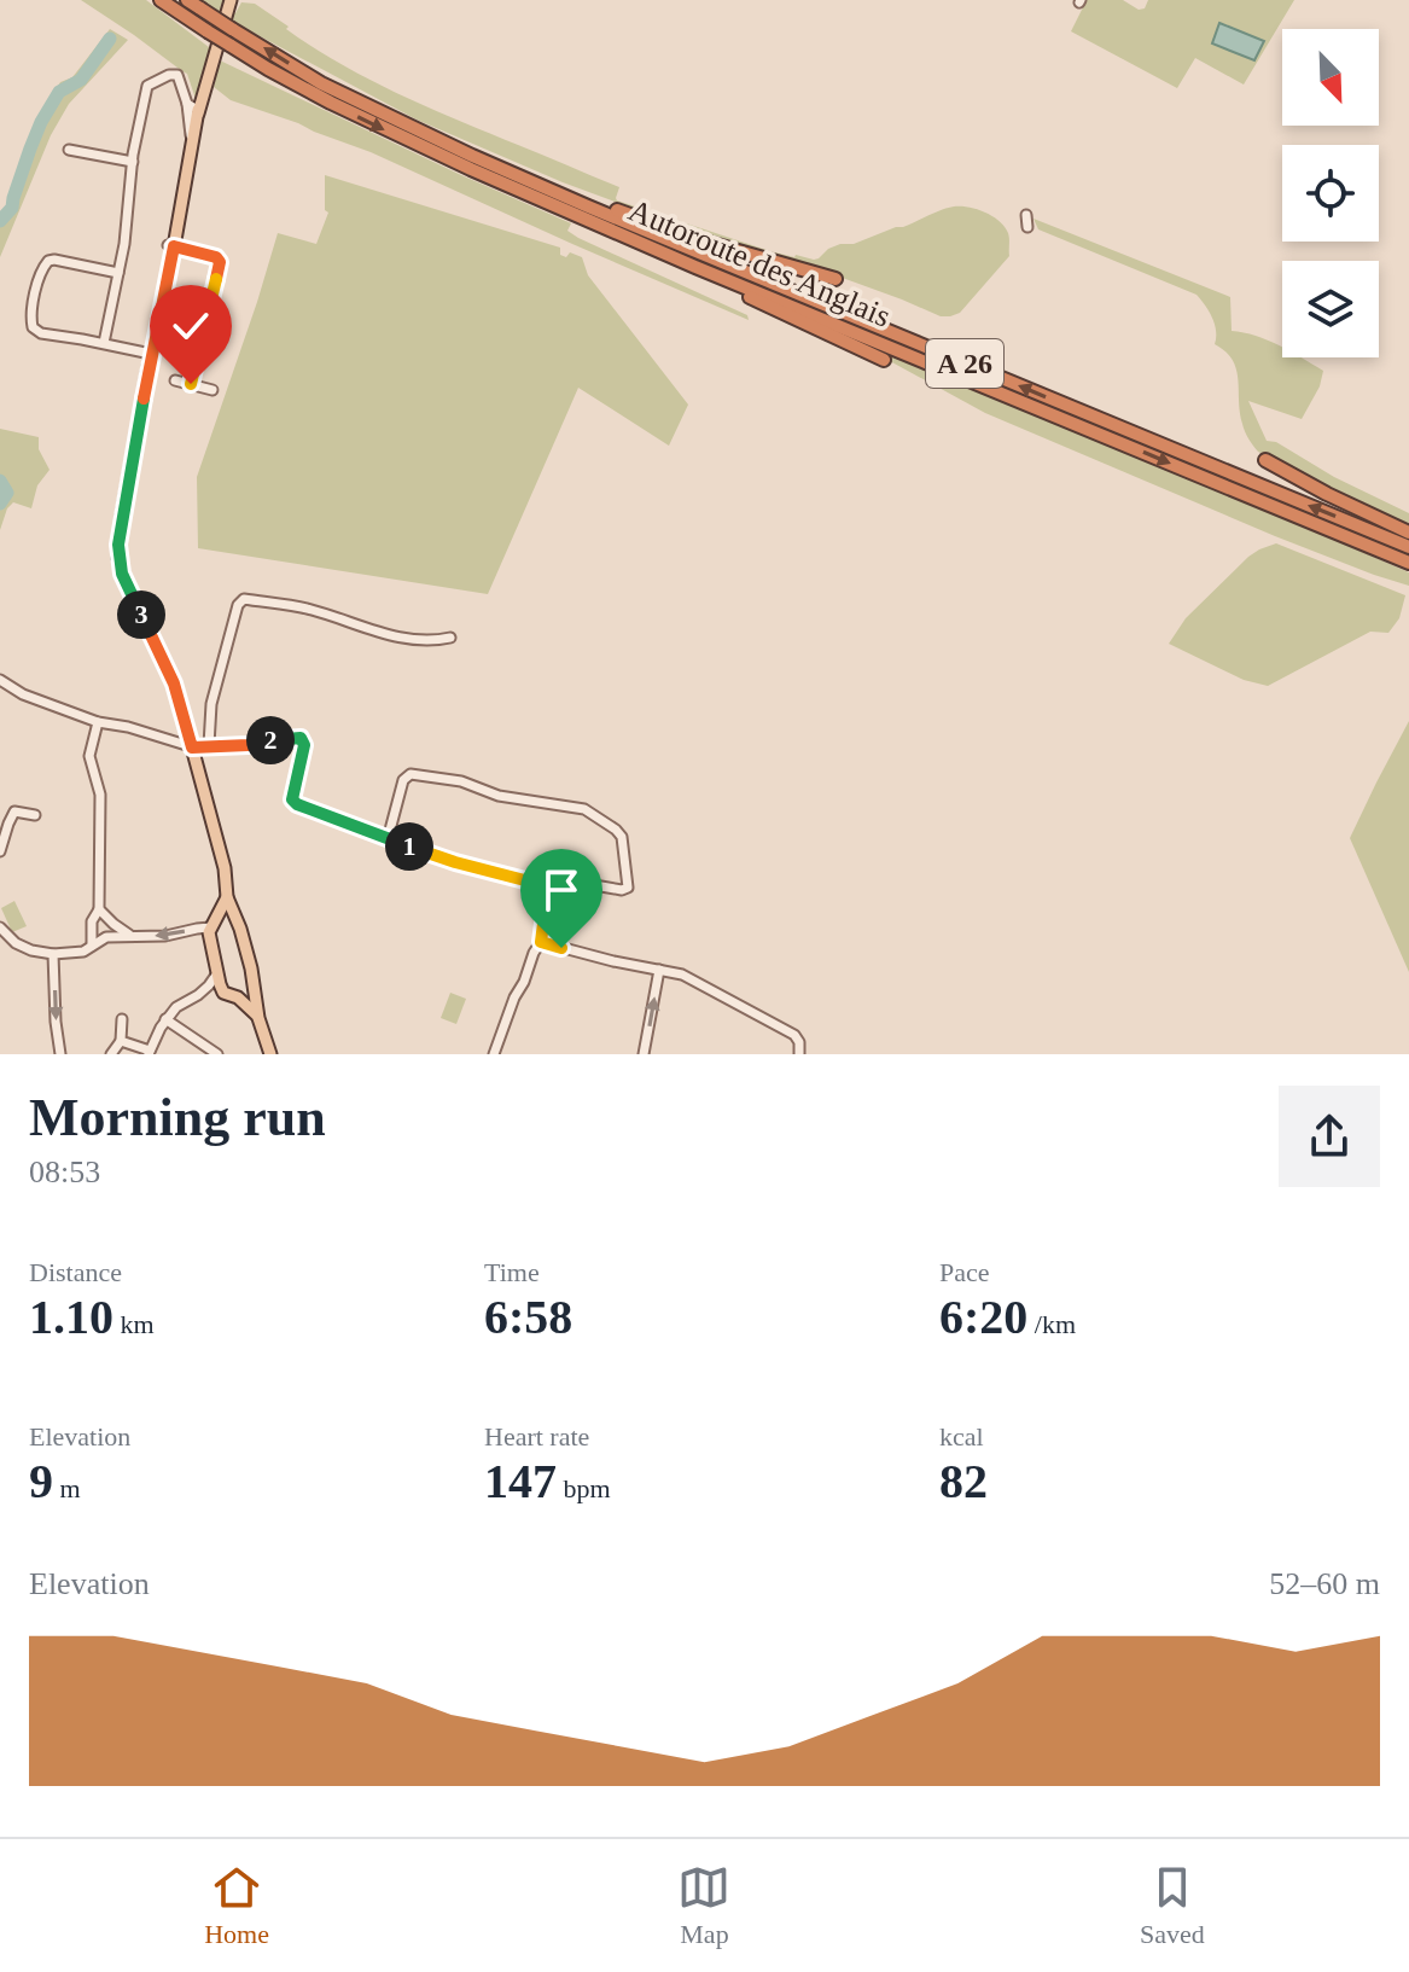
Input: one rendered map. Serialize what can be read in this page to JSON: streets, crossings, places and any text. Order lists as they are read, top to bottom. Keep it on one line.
{"streets":{"highway":["Autoroute des Anglais","A 26"]},"north":"bottom right","page":{"pins":["3","2","1"],"heading":["Morning run","08:53"],"stats":[["Distance","1.10 km"],["Time","6:58"],["Pace","6:20 /km"],["Elevation","9 m"],["Heart rate","147 bpm"],["kcal","82"]],"chart":["Elevation","52–60 m"],"tabs":["Home","Map","Saved"]}}
